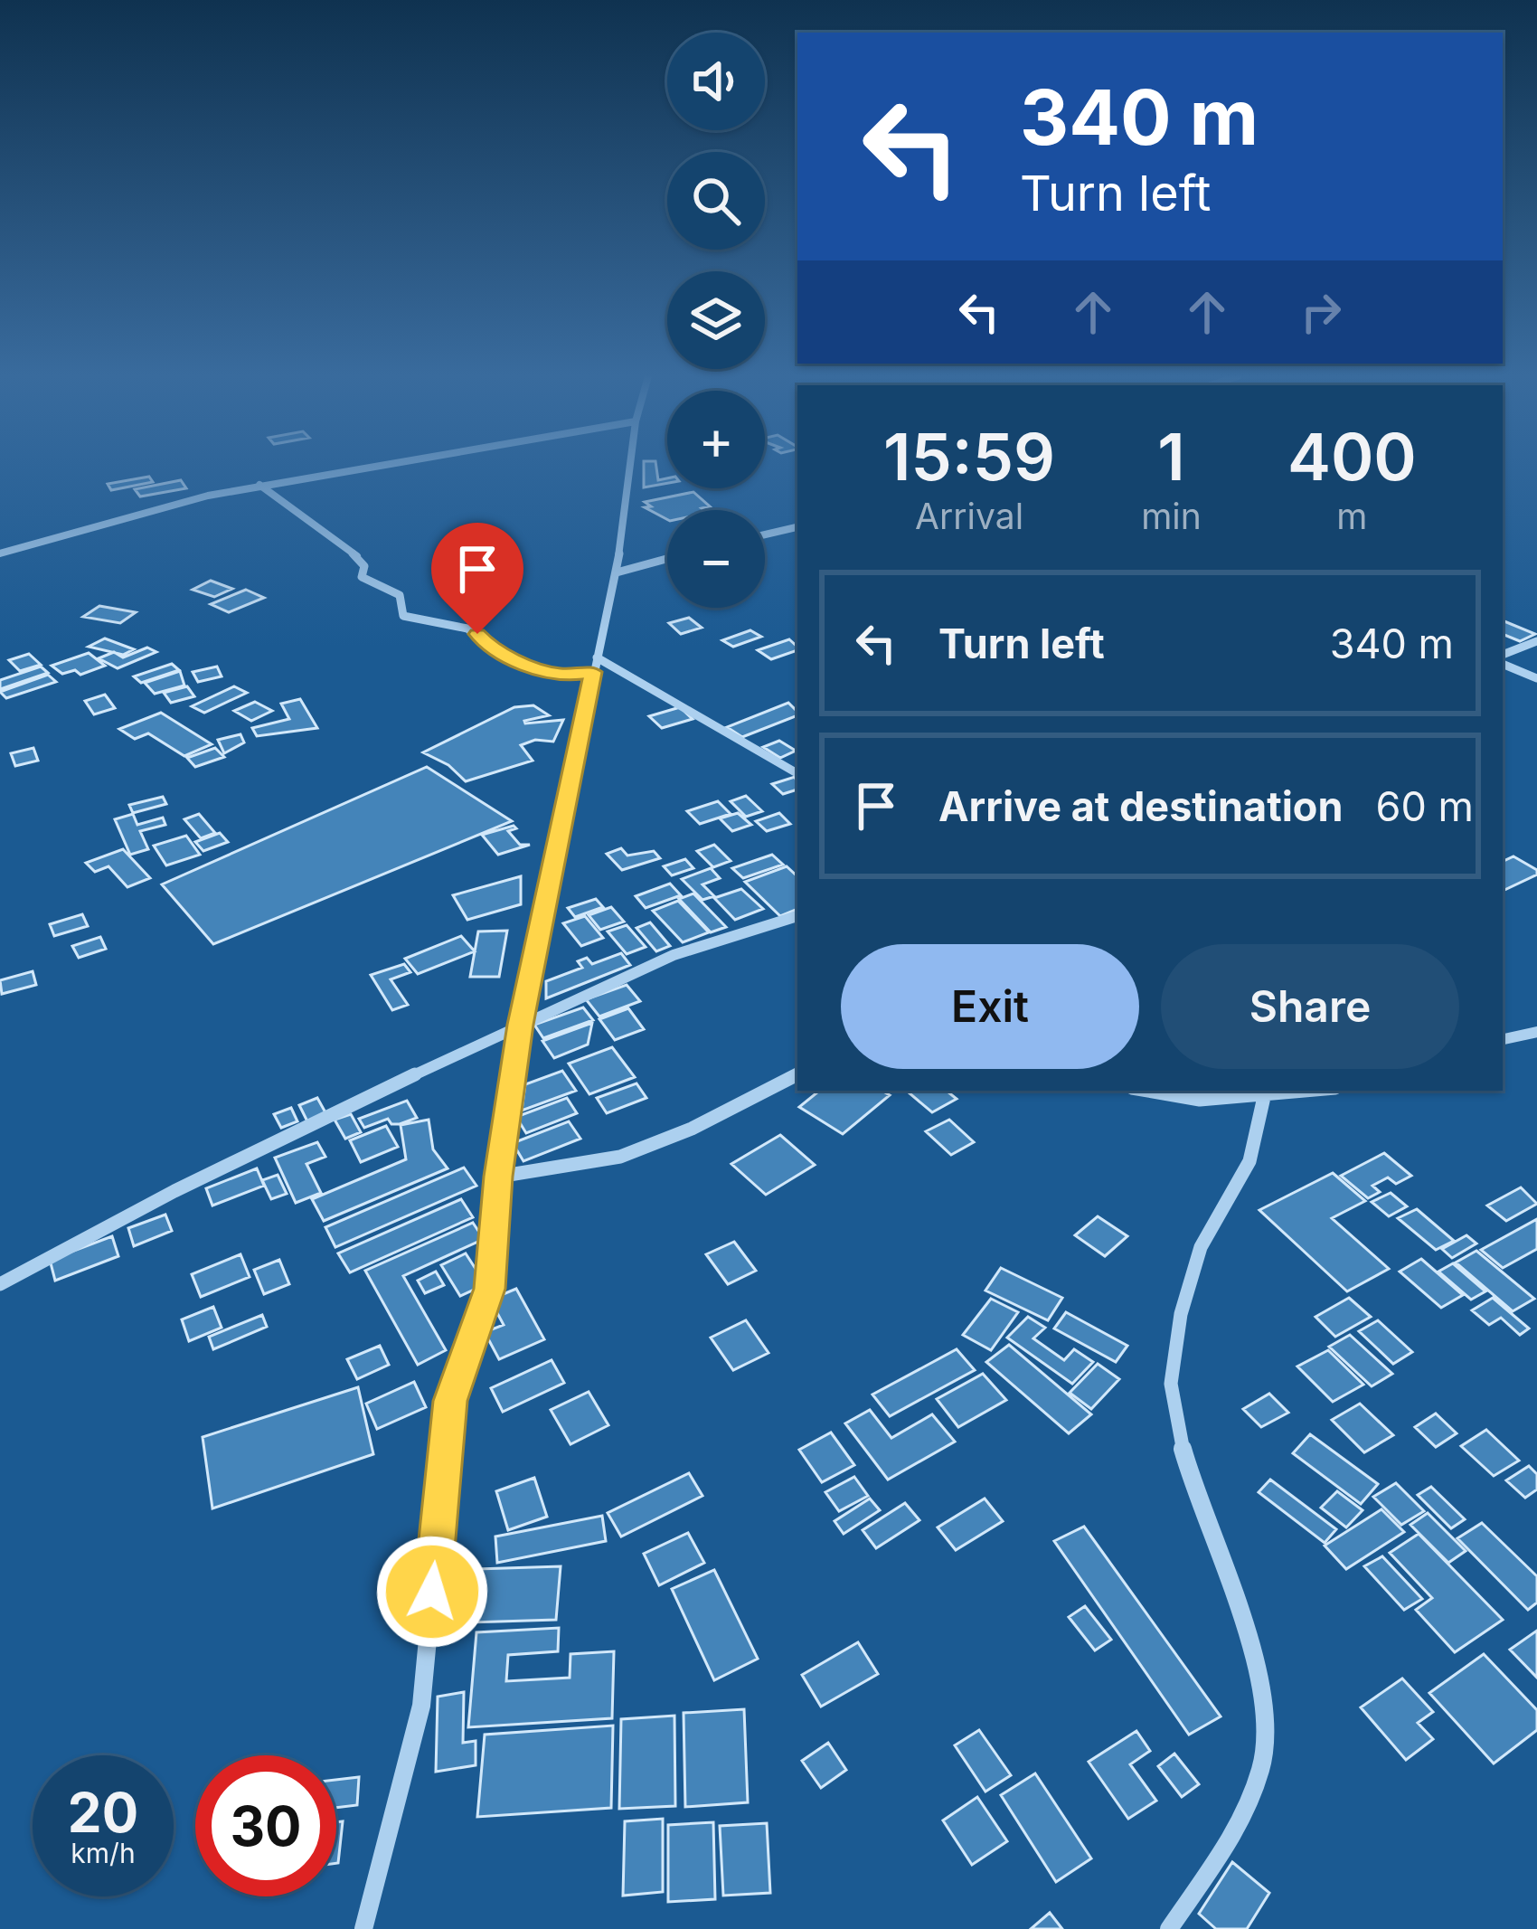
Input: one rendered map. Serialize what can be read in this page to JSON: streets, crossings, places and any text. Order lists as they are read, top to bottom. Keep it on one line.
{"page":{"map_buttons":["+","−"],"turn":["340 m","Turn left"],"eta":["15:59","Arrival","1","min","400","m"],"list":[{"name":"Turn left","value":"340 m"},{"name":"Arrive at destination","value":"60 m"}],"buttons":["Exit","Share"],"speed":"20 km/h","limit":"30"}}
